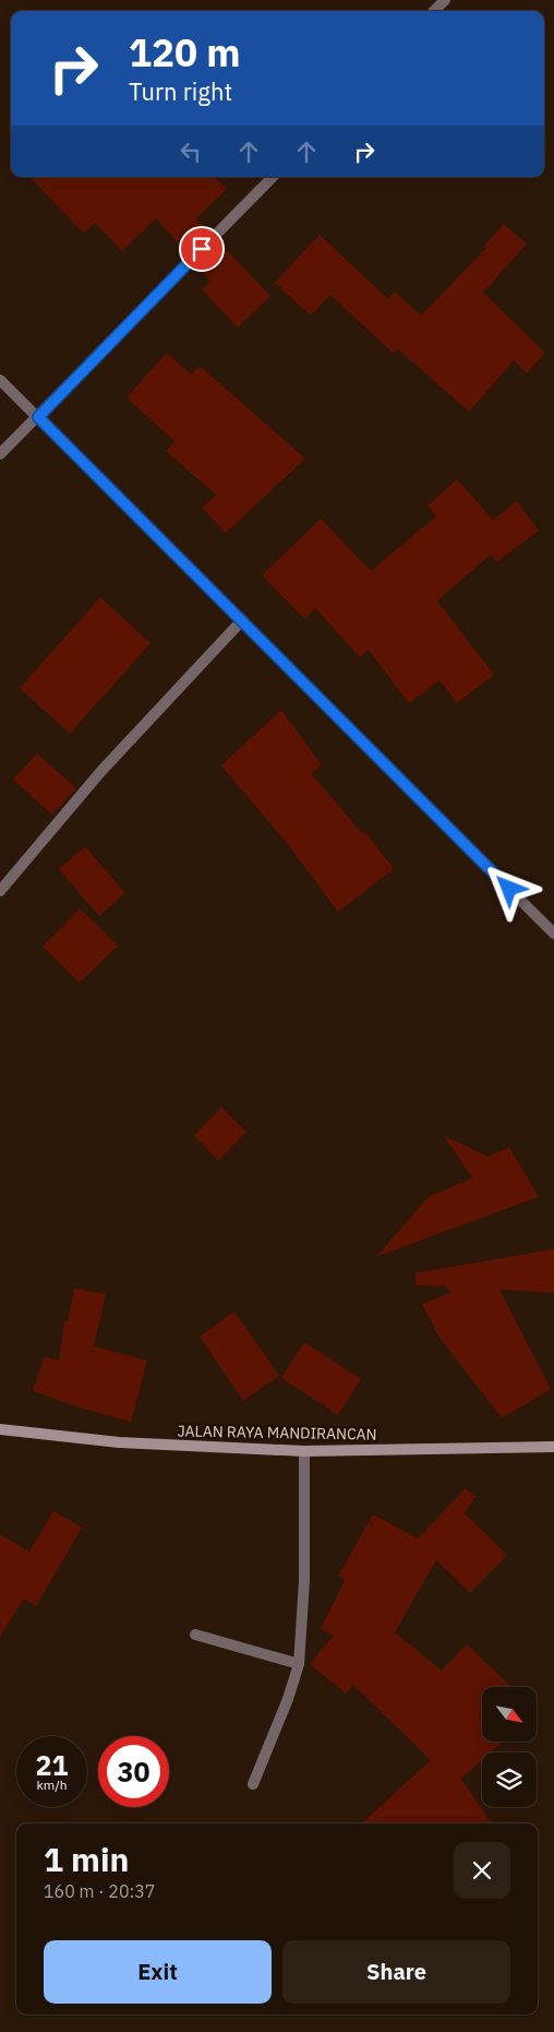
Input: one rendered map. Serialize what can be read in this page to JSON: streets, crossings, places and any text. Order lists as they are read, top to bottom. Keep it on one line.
{"streets":{"street":["JALAN RAYA MANDIRANCAN"]},"north":"bottom right","page":{"turn":["120 m","Turn right"],"speed":"21 km/h","limit":"30","heading":["1 min","160 m · 20:37"],"buttons":["Exit","Share"]}}
